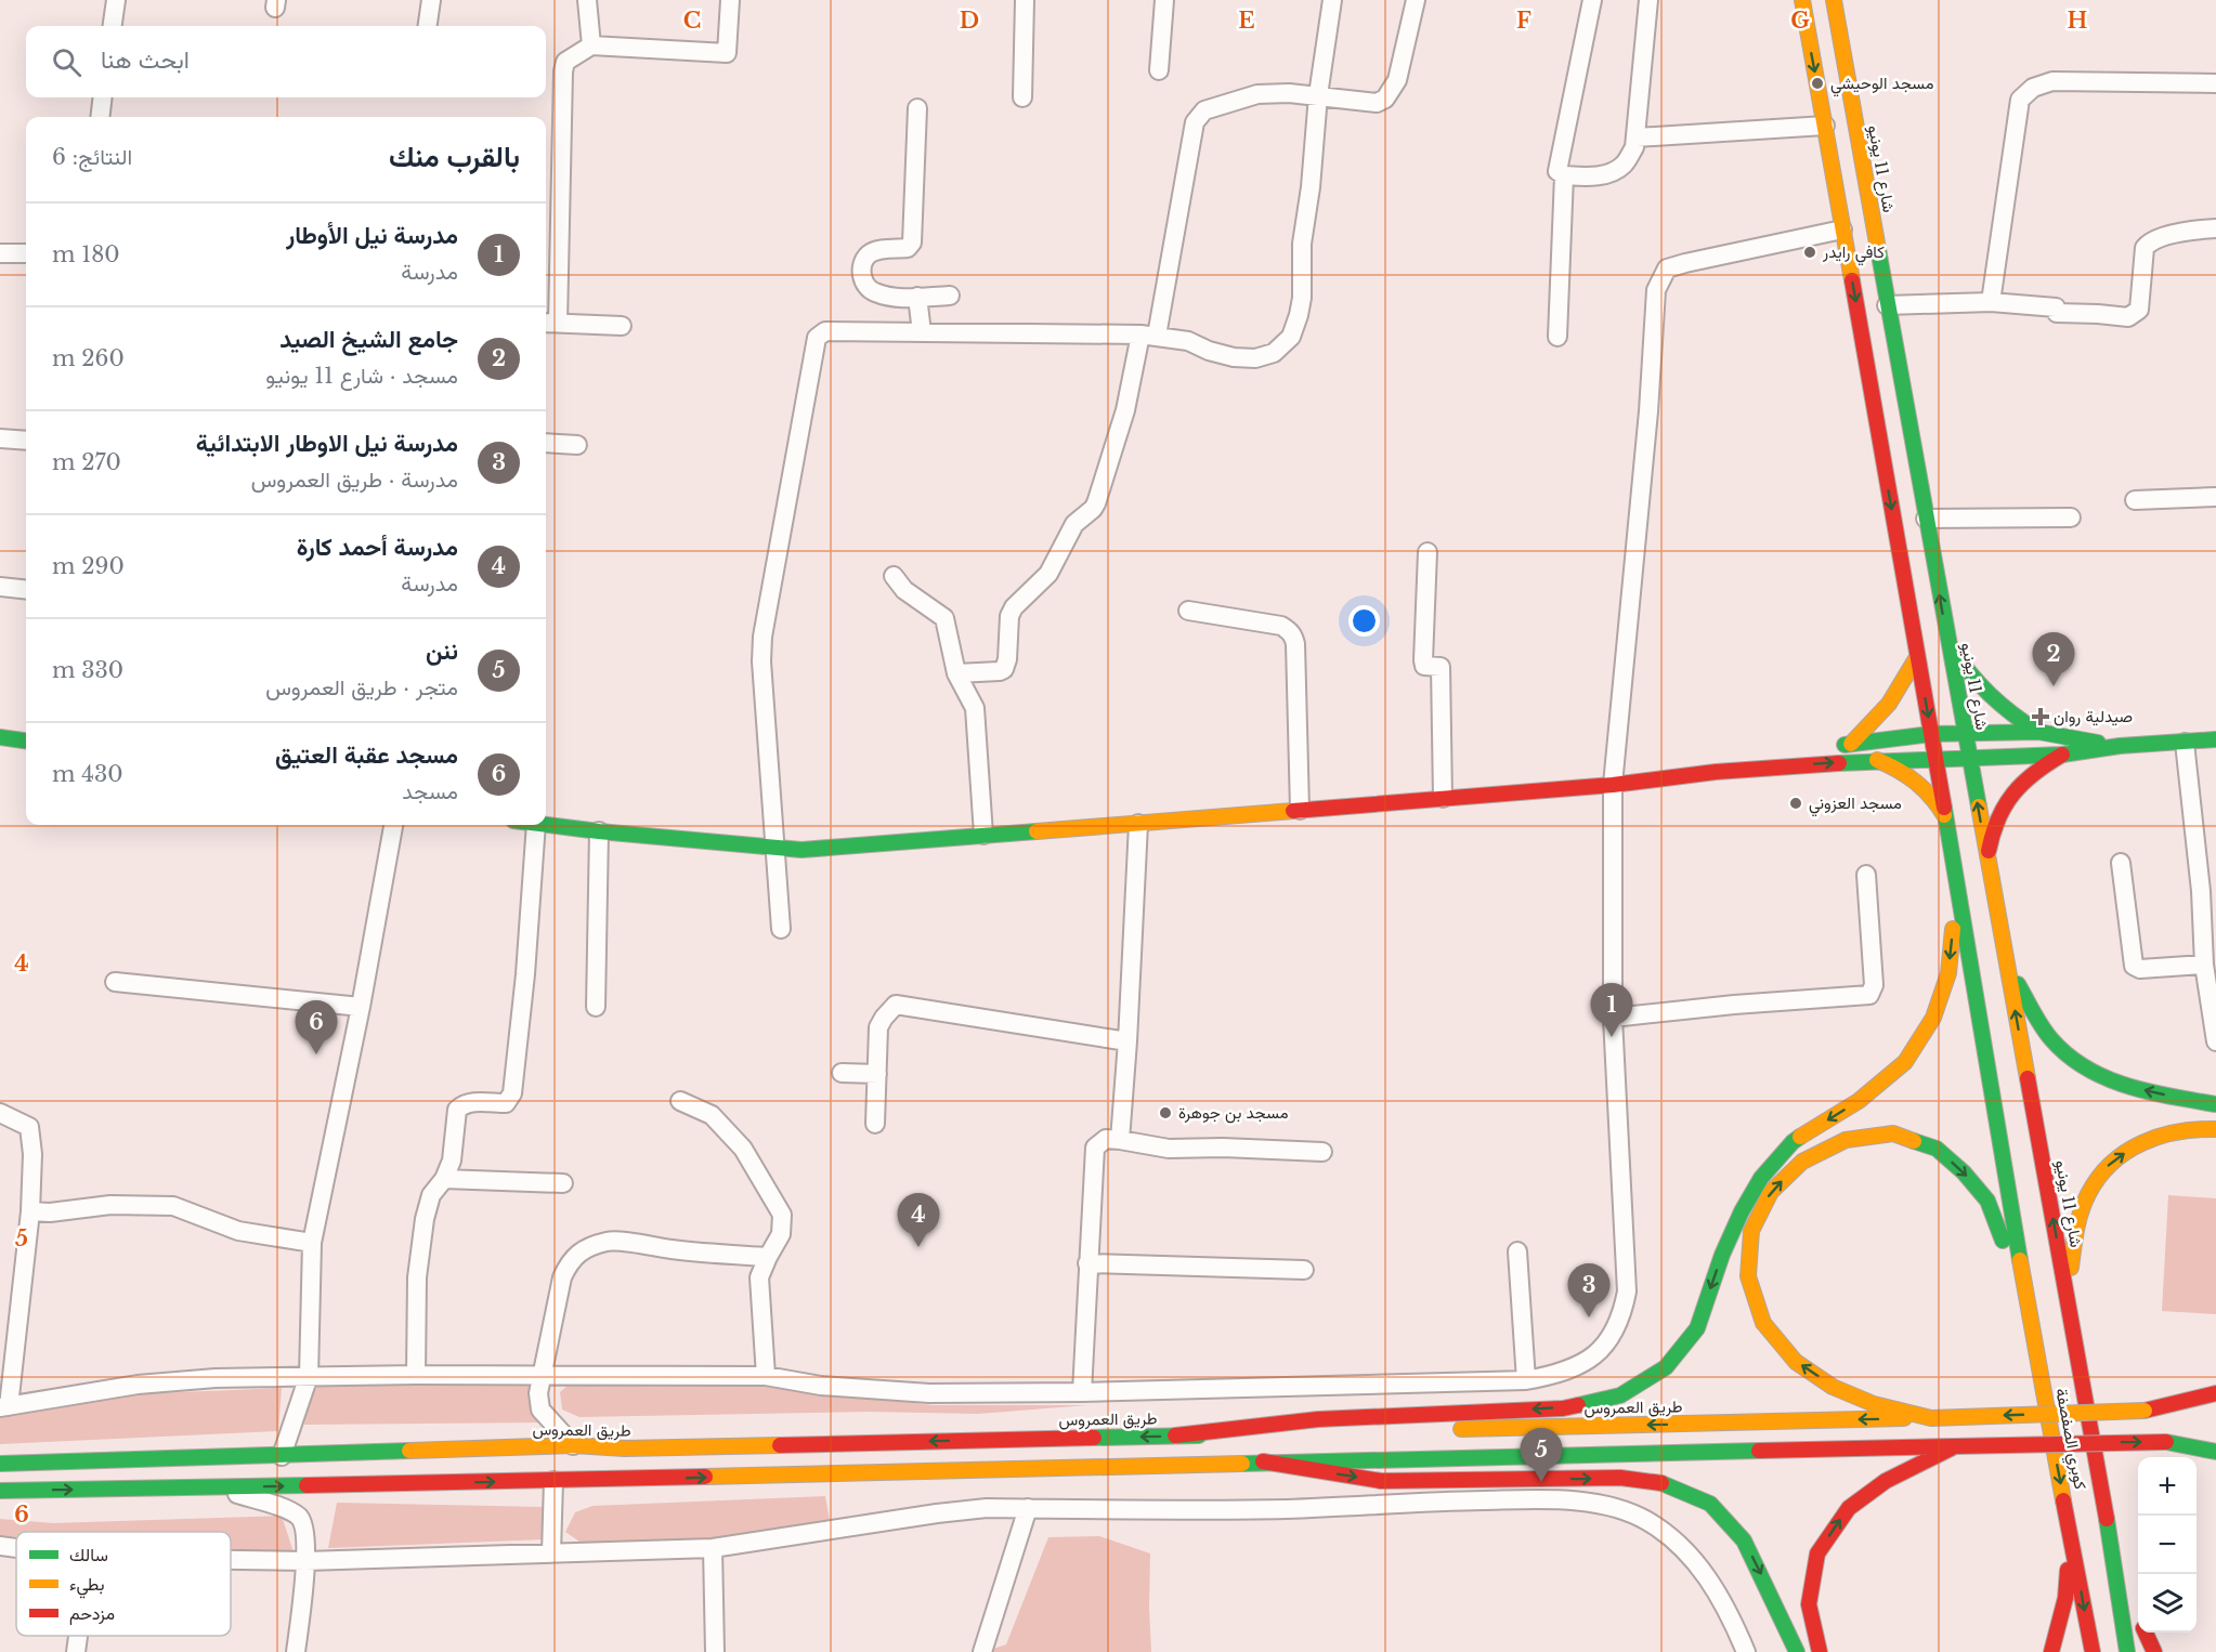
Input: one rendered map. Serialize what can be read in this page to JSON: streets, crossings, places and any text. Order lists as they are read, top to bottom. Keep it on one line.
{"streets":{"main road":["شارع 11 يونيو","طريق العمروس","كوبري الصفصفة"]},"places":{"other":["مسجد الوحيشي","كافي رايدر","مسجد العزوني","مسجد بن جوهرة"],"health":["صيدلية روان"]},"legend":["سالك","بطيء","مزدحم"],"page":{"search":"ابحث هنا","heading":["بالقرب منك","النتائج: 6"],"list":[{"mark":"1","name":"مدرسة نيل الأوطار","note":"مدرسة","value":"180 m"},{"mark":"2","name":"جامع الشيخ الصيد","note":"مسجد · شارع 11 يونيو","value":"260 m"},{"mark":"3","name":"مدرسة نيل الاوطار الابتدائية","note":"مدرسة · طريق العمروس","value":"270 m"},{"mark":"4","name":"مدرسة أحمد كارة","note":"مدرسة","value":"290 m"},{"mark":"5","name":"ننن","note":"متجر · طريق العمروس","value":"330 m"},{"mark":"6","name":"مسجد عقبة العتيق","note":"مسجد","value":"430 m"}],"pins":["2","1","6","4","3","5"],"map_buttons":["+","−"]},"grid":{"columns":["C","D","E","F","G","H"],"rows":["4","5","6"]}}
